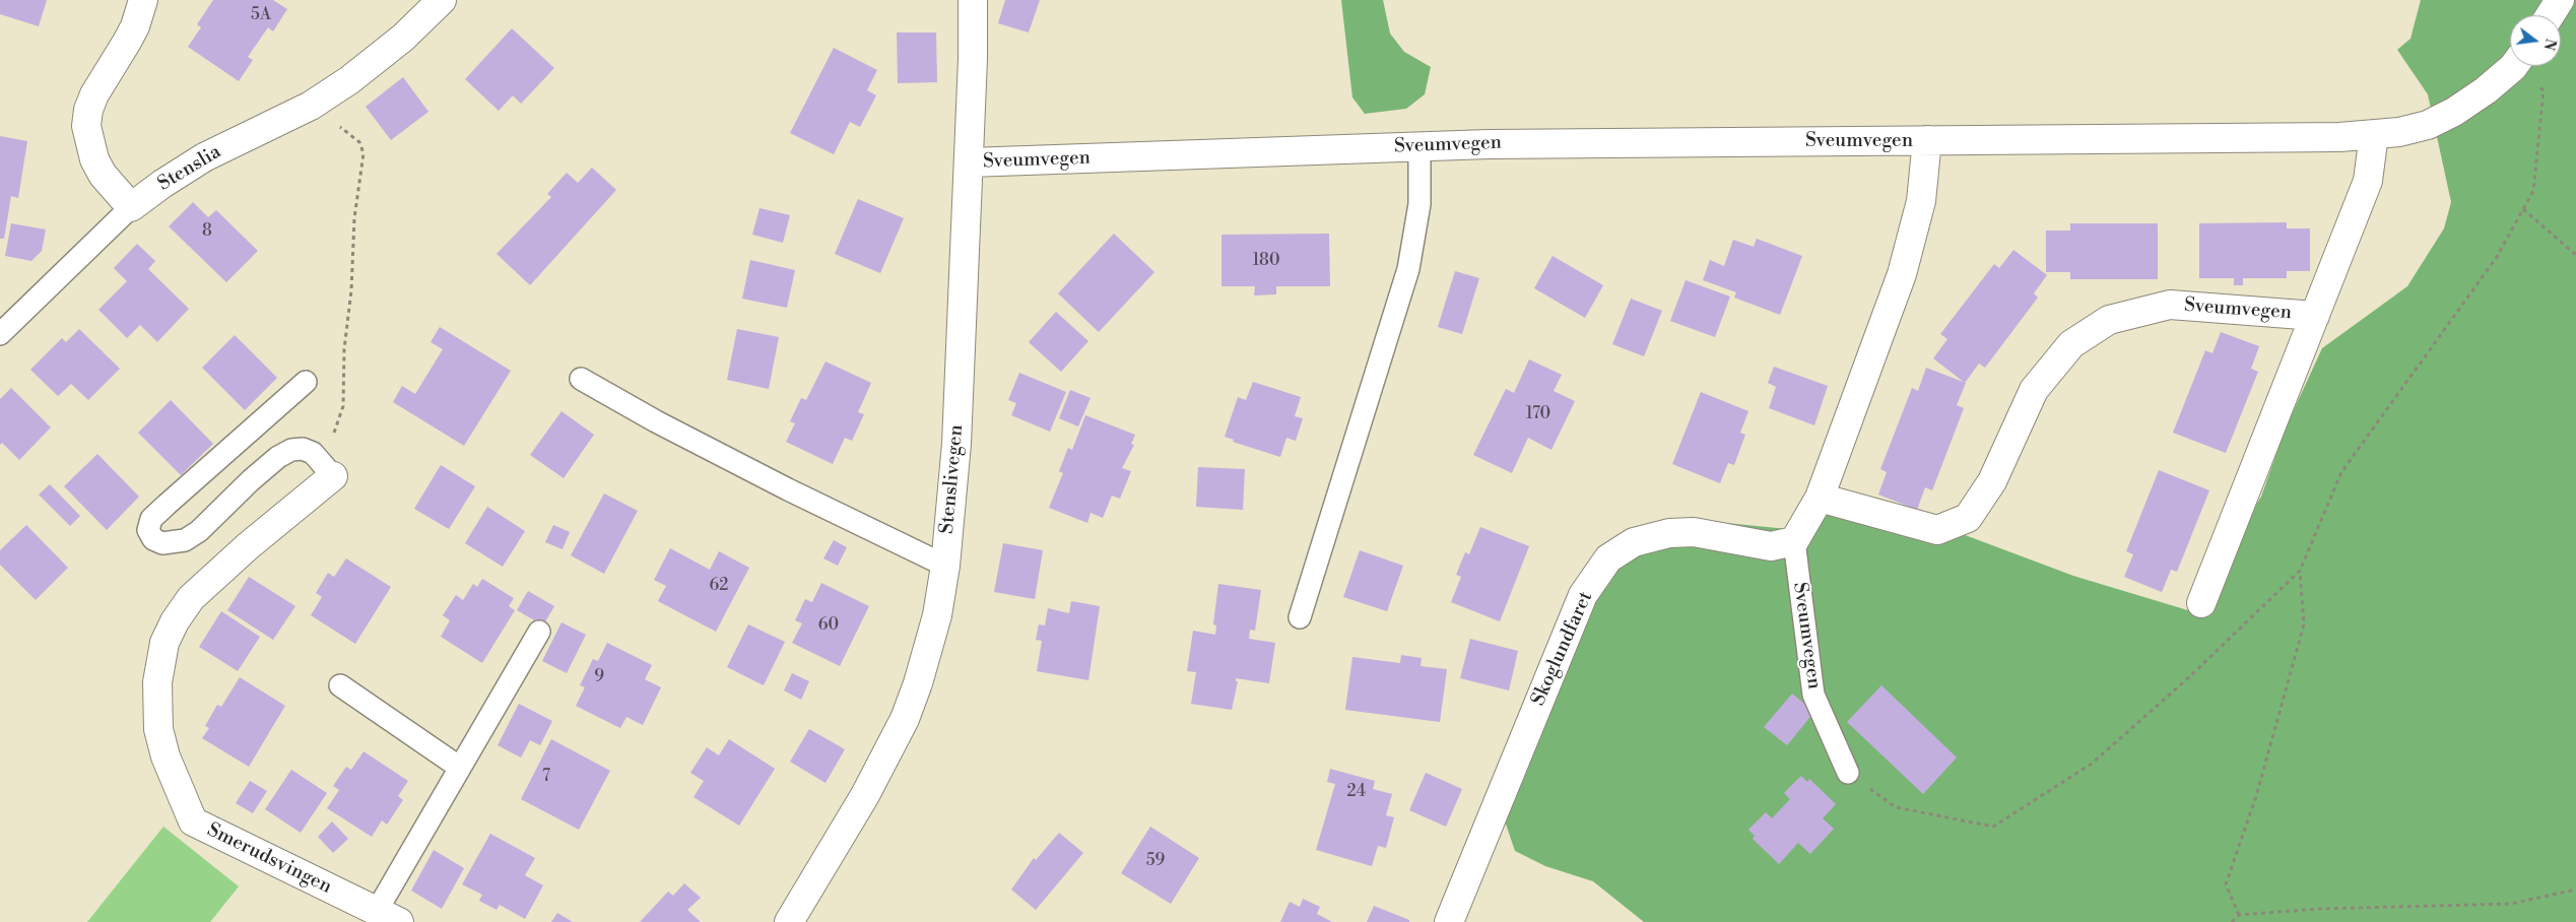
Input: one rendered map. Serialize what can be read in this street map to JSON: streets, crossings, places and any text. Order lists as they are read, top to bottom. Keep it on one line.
{"streets":{"street":["Sveumvegen","Stenslia","Stenslivegen","Skoglundfaret","Smerudsvingen"]},"crossings":[["Sveumvegen","Stenslivegen"],["Sveumvegen","Skoglundfaret"]],"house_numbers":["5A","8","180","170","62","60","9","7","24","59"],"north":"right"}
